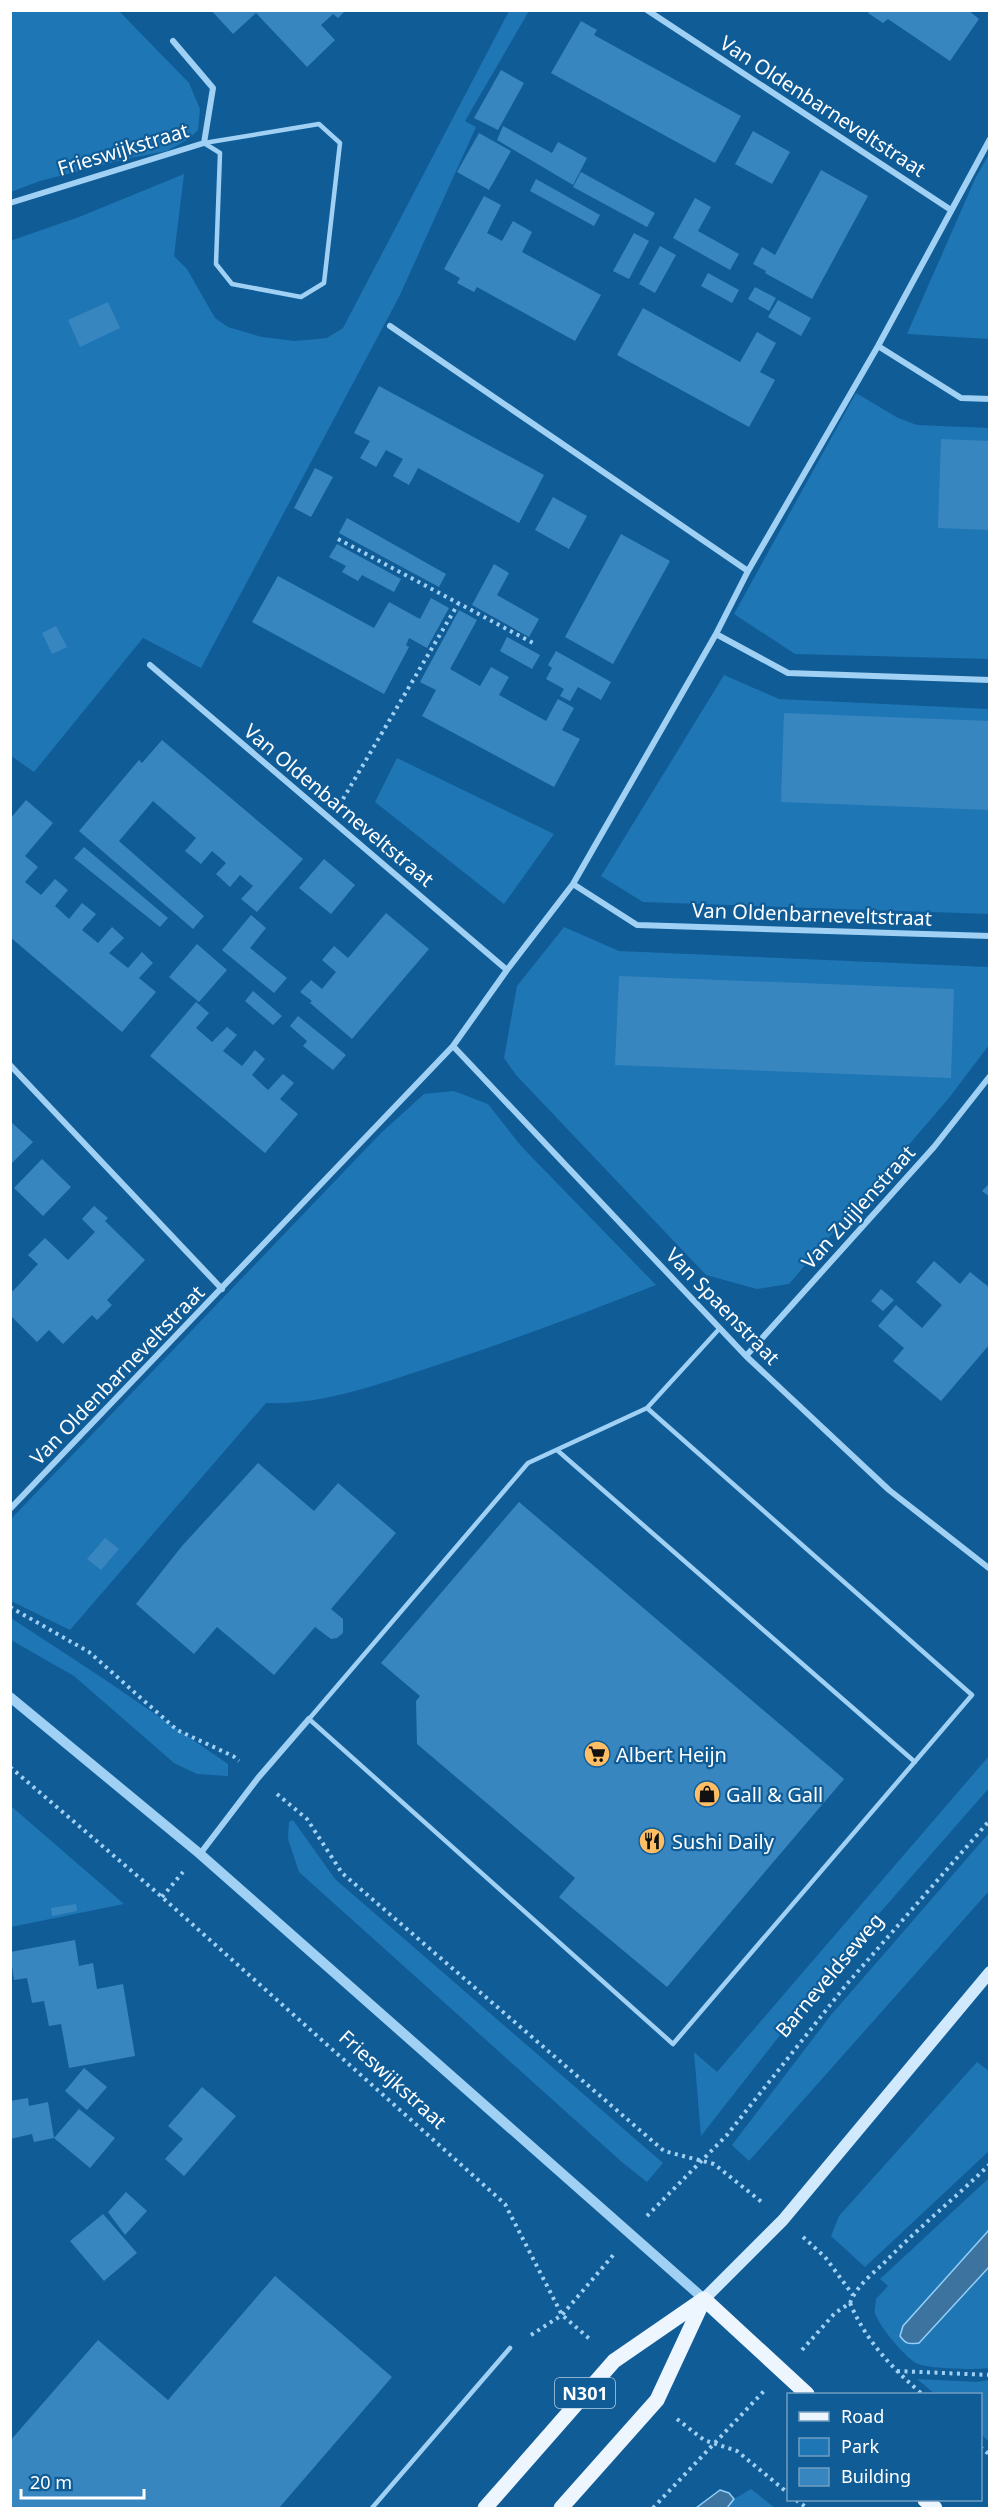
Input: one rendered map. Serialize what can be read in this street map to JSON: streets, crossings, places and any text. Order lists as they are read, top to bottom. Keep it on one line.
{"streets":{"main road":["N301"],"street":["Van Oldenbarneveltstraat","Frieswijkstraat","Van Zuijlenstraat","Van Spaenstraat"],"path":["Barneveldseweg"]},"crossings":[["Van Oldenbarneveltstraat","Van Spaenstraat"],["Frieswijkstraat","Barneveldseweg"],["Frieswijkstraat","N301"],["Van Zuijlenstraat","Van Spaenstraat"]],"places":{"supermarket":["Albert Heijn"],"shop":["Gall & Gall"],"restaurant":["Sushi Daily"]},"legend":["Road","Park","Building"],"scale_bar":"20 m"}
